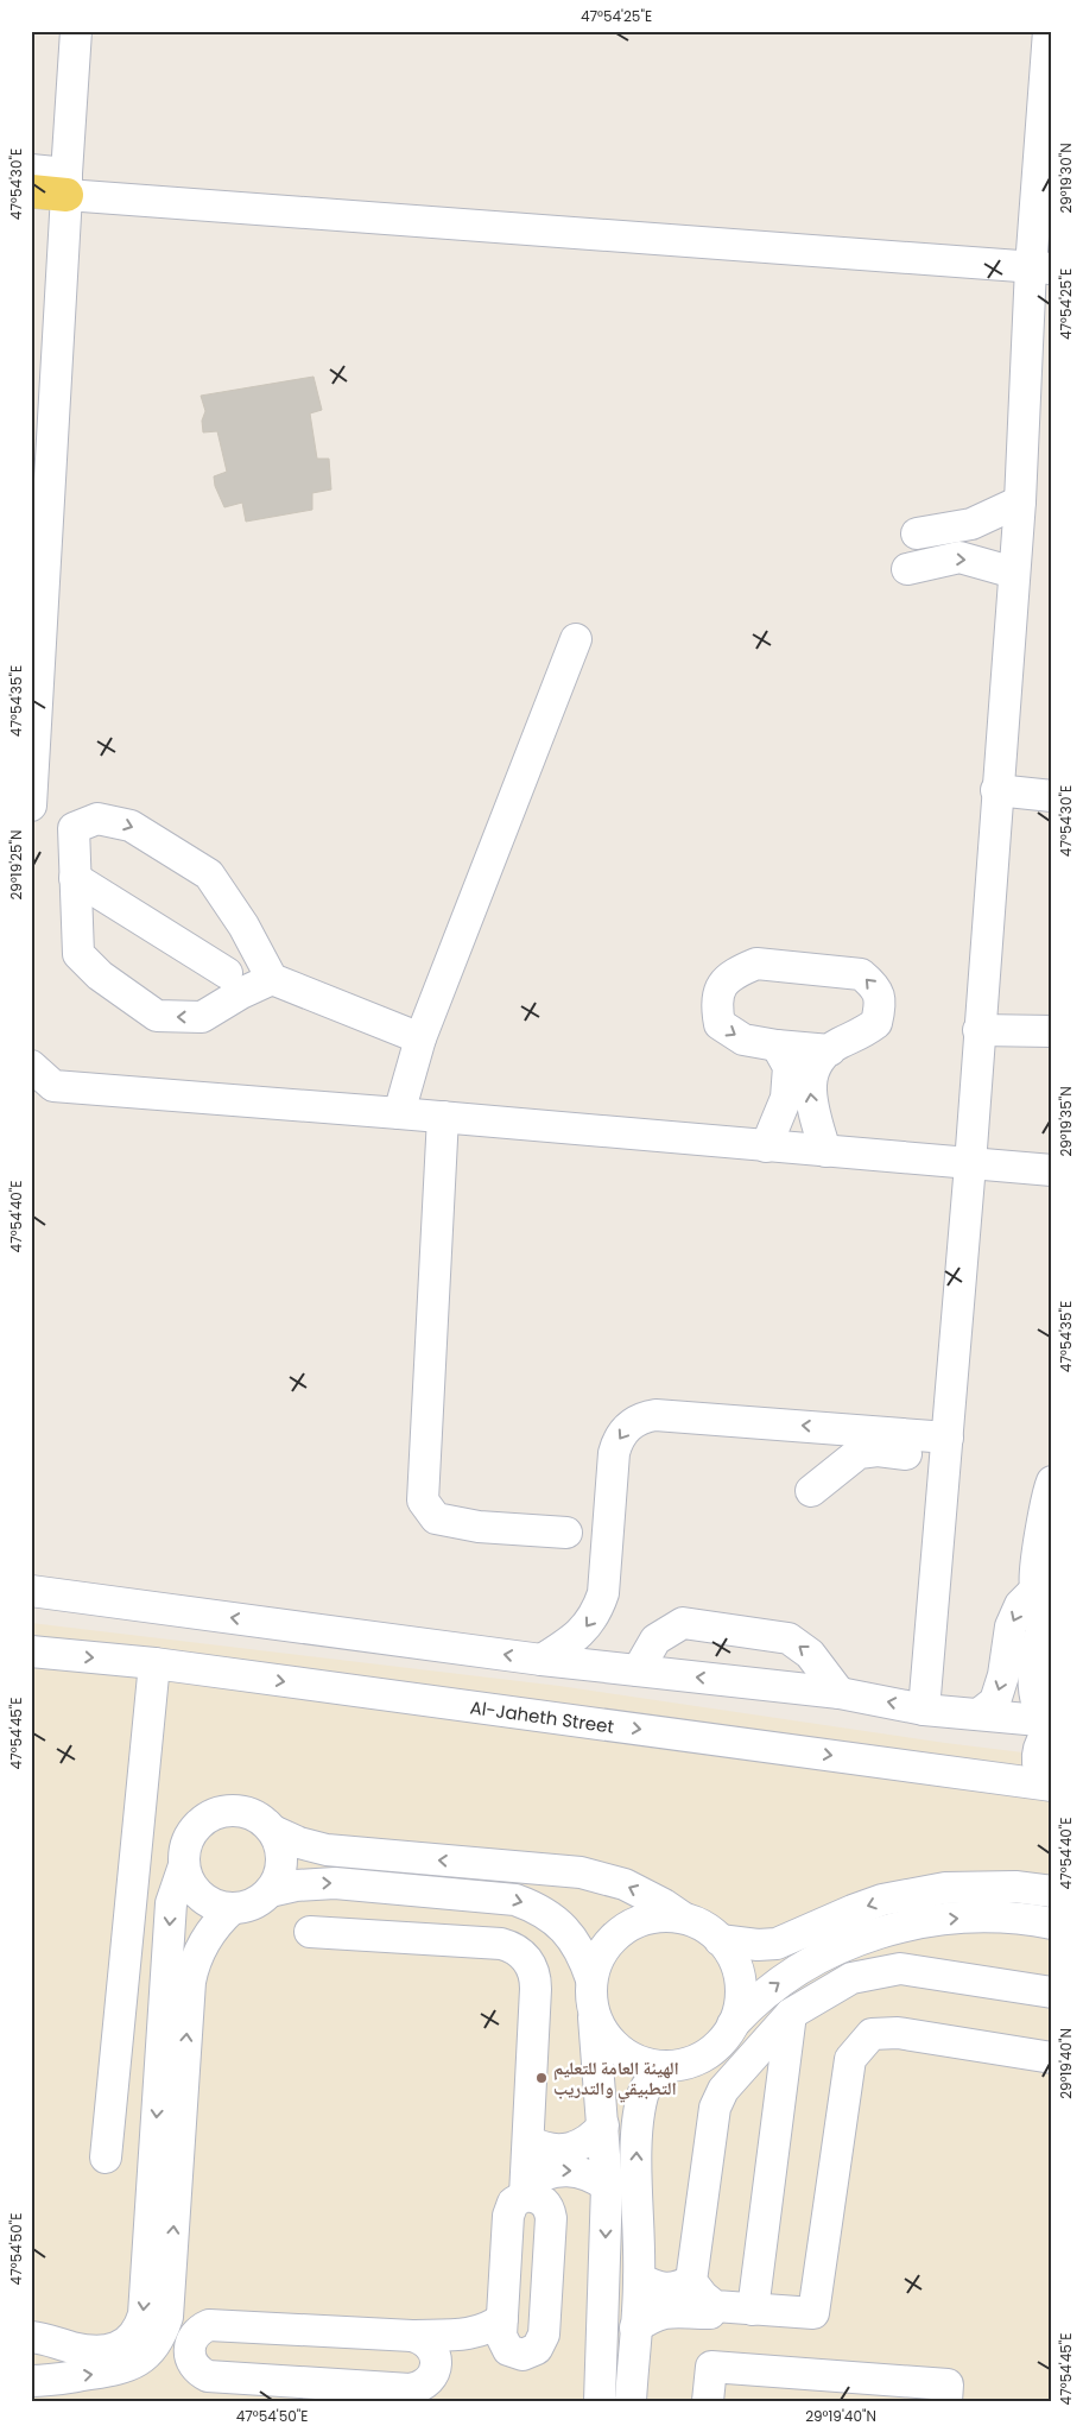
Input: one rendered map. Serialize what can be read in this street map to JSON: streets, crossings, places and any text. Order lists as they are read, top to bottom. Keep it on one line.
{"streets":{"street":["Al-Jaheth Street"]},"places":["الهيئة العامة للتعليم التطبيقي والتدريب"],"coordinates":["47°54'25\"E","29°19'30\"N","47°54'30\"E","47°54'35\"E","29°19'25\"N","29°19'35\"N","47°54'40\"E","47°54'45\"E","29°19'40\"N","47°54'50\"E"]}
